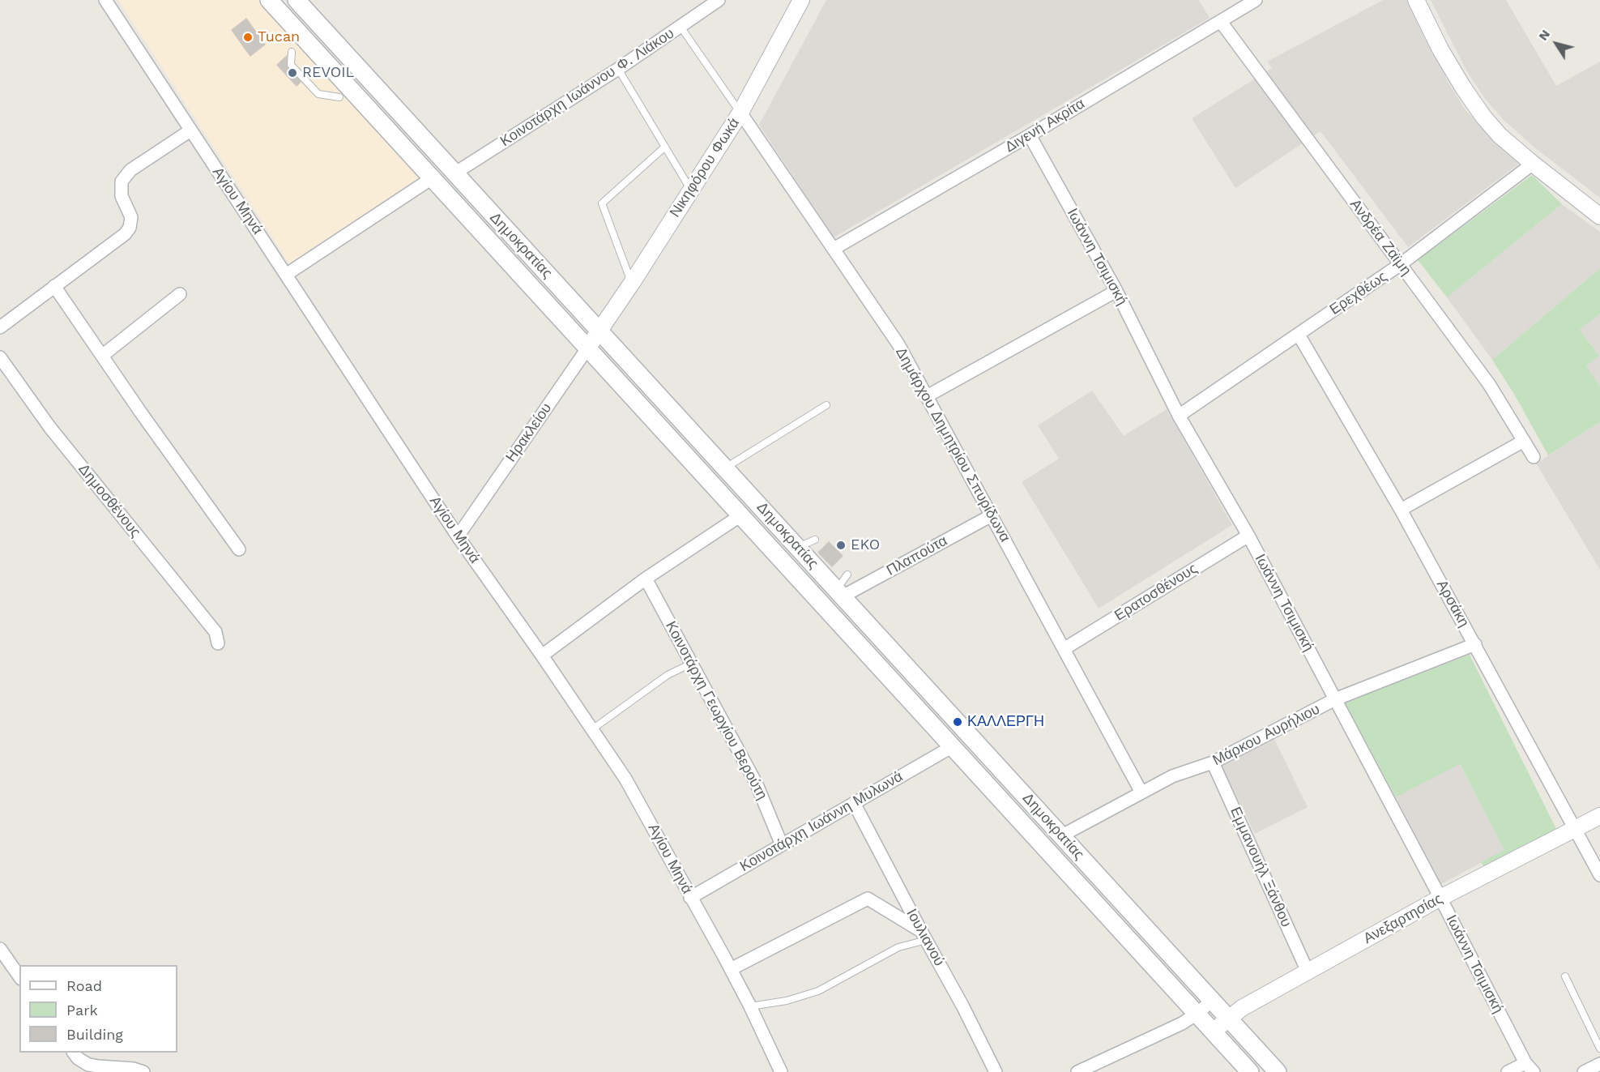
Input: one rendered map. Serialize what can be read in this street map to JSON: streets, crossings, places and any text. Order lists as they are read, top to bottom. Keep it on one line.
{"streets":{"main road":["Δημοκρατίας"],"street":["Κοινοτάρχη Ιωάννου Φ. Λιάκου","Διγενή Ακρίτα","Νικηφόρου Φωκά","Αγίου Μηνά","Ανδρέα Ζαϊμη","Ιωάννη Τσιμισκή","Ερεχθέως","Ηρακλείου","Δημάρχου Δημητρίου Σπυρίδωνα","Δημοσθένους","Πλαπούτα","Ερατοσθένους","Αρσάκη","Κοινοτάρχη Γεωργίου Βερούτη","Μάρκου Αυρήλιου","Κοινοτάρχη Ιωάννη Μυλωνά","Εμμανουήλ Ξάνθου","Ανεξαρτησίας","Ιουλιανού"]},"crossings":[["Κοινοτάρχη Ιωάννου Φ. Λιάκου","Δημοκρατίας"],["Διγενή Ακρίτα","Ανδρέα Ζαϊμη"],["Διγενή Ακρίτα","Ιωάννη Τσιμισκή"],["Διγενή Ακρίτα","Δημάρχου Δημητρίου Σπυρίδωνα"],["Νικηφόρου Φωκά","Δημοκρατίας"],["Νικηφόρου Φωκά","Ηρακλείου"],["Νικηφόρου Φωκά","Δημάρχου Δημητρίου Σπυρίδωνα"],["Αγίου Μηνά","Ηρακλείου"],["Αγίου Μηνά","Κοινοτάρχη Ιωάννη Μυλωνά"],["Ανδρέα Ζαϊμη","Ερεχθέως"],["Δημοκρατίας","Ηρακλείου"],["Δημοκρατίας","Πλαπούτα"],["Δημοκρατίας","Μάρκου Αυρήλιου"],["Δημοκρατίας","Κοινοτάρχη Ιωάννη Μυλωνά"],["Δημοκρατίας","Ανεξαρτησίας"],["Ιωάννη Τσιμισκή","Ερεχθέως"],["Ιωάννη Τσιμισκή","Ερατοσθένους"],["Ιωάννη Τσιμισκή","Μάρκου Αυρήλιου"],["Ιωάννη Τσιμισκή","Ανεξαρτησίας"],["Ερεχθέως","Αρσάκη"],["Δημάρχου Δημητρίου Σπυρίδωνα","Πλαπούτα"],["Δημάρχου Δημητρίου Σπυρίδωνα","Ερατοσθένους"],["Δημάρχου Δημητρίου Σπυρίδωνα","Μάρκου Αυρήλιου"],["Αρσάκη","Μάρκου Αυρήλιου"],["Αρσάκη","Ανεξαρτησίας"],["Κοινοτάρχη Γεωργίου Βερούτη","Κοινοτάρχη Ιωάννη Μυλωνά"],["Μάρκου Αυρήλιου","Εμμανουήλ Ξάνθου"],["Κοινοτάρχη Ιωάννη Μυλωνά","Ιουλιανού"],["Εμμανουήλ Ξάνθου","Ανεξαρτησίας"]],"places":["Tucan","REVOIL","EKO","ΚΑΛΛΕΡΓΗ"],"legend":["Road","Park","Building"],"north":"top left"}
